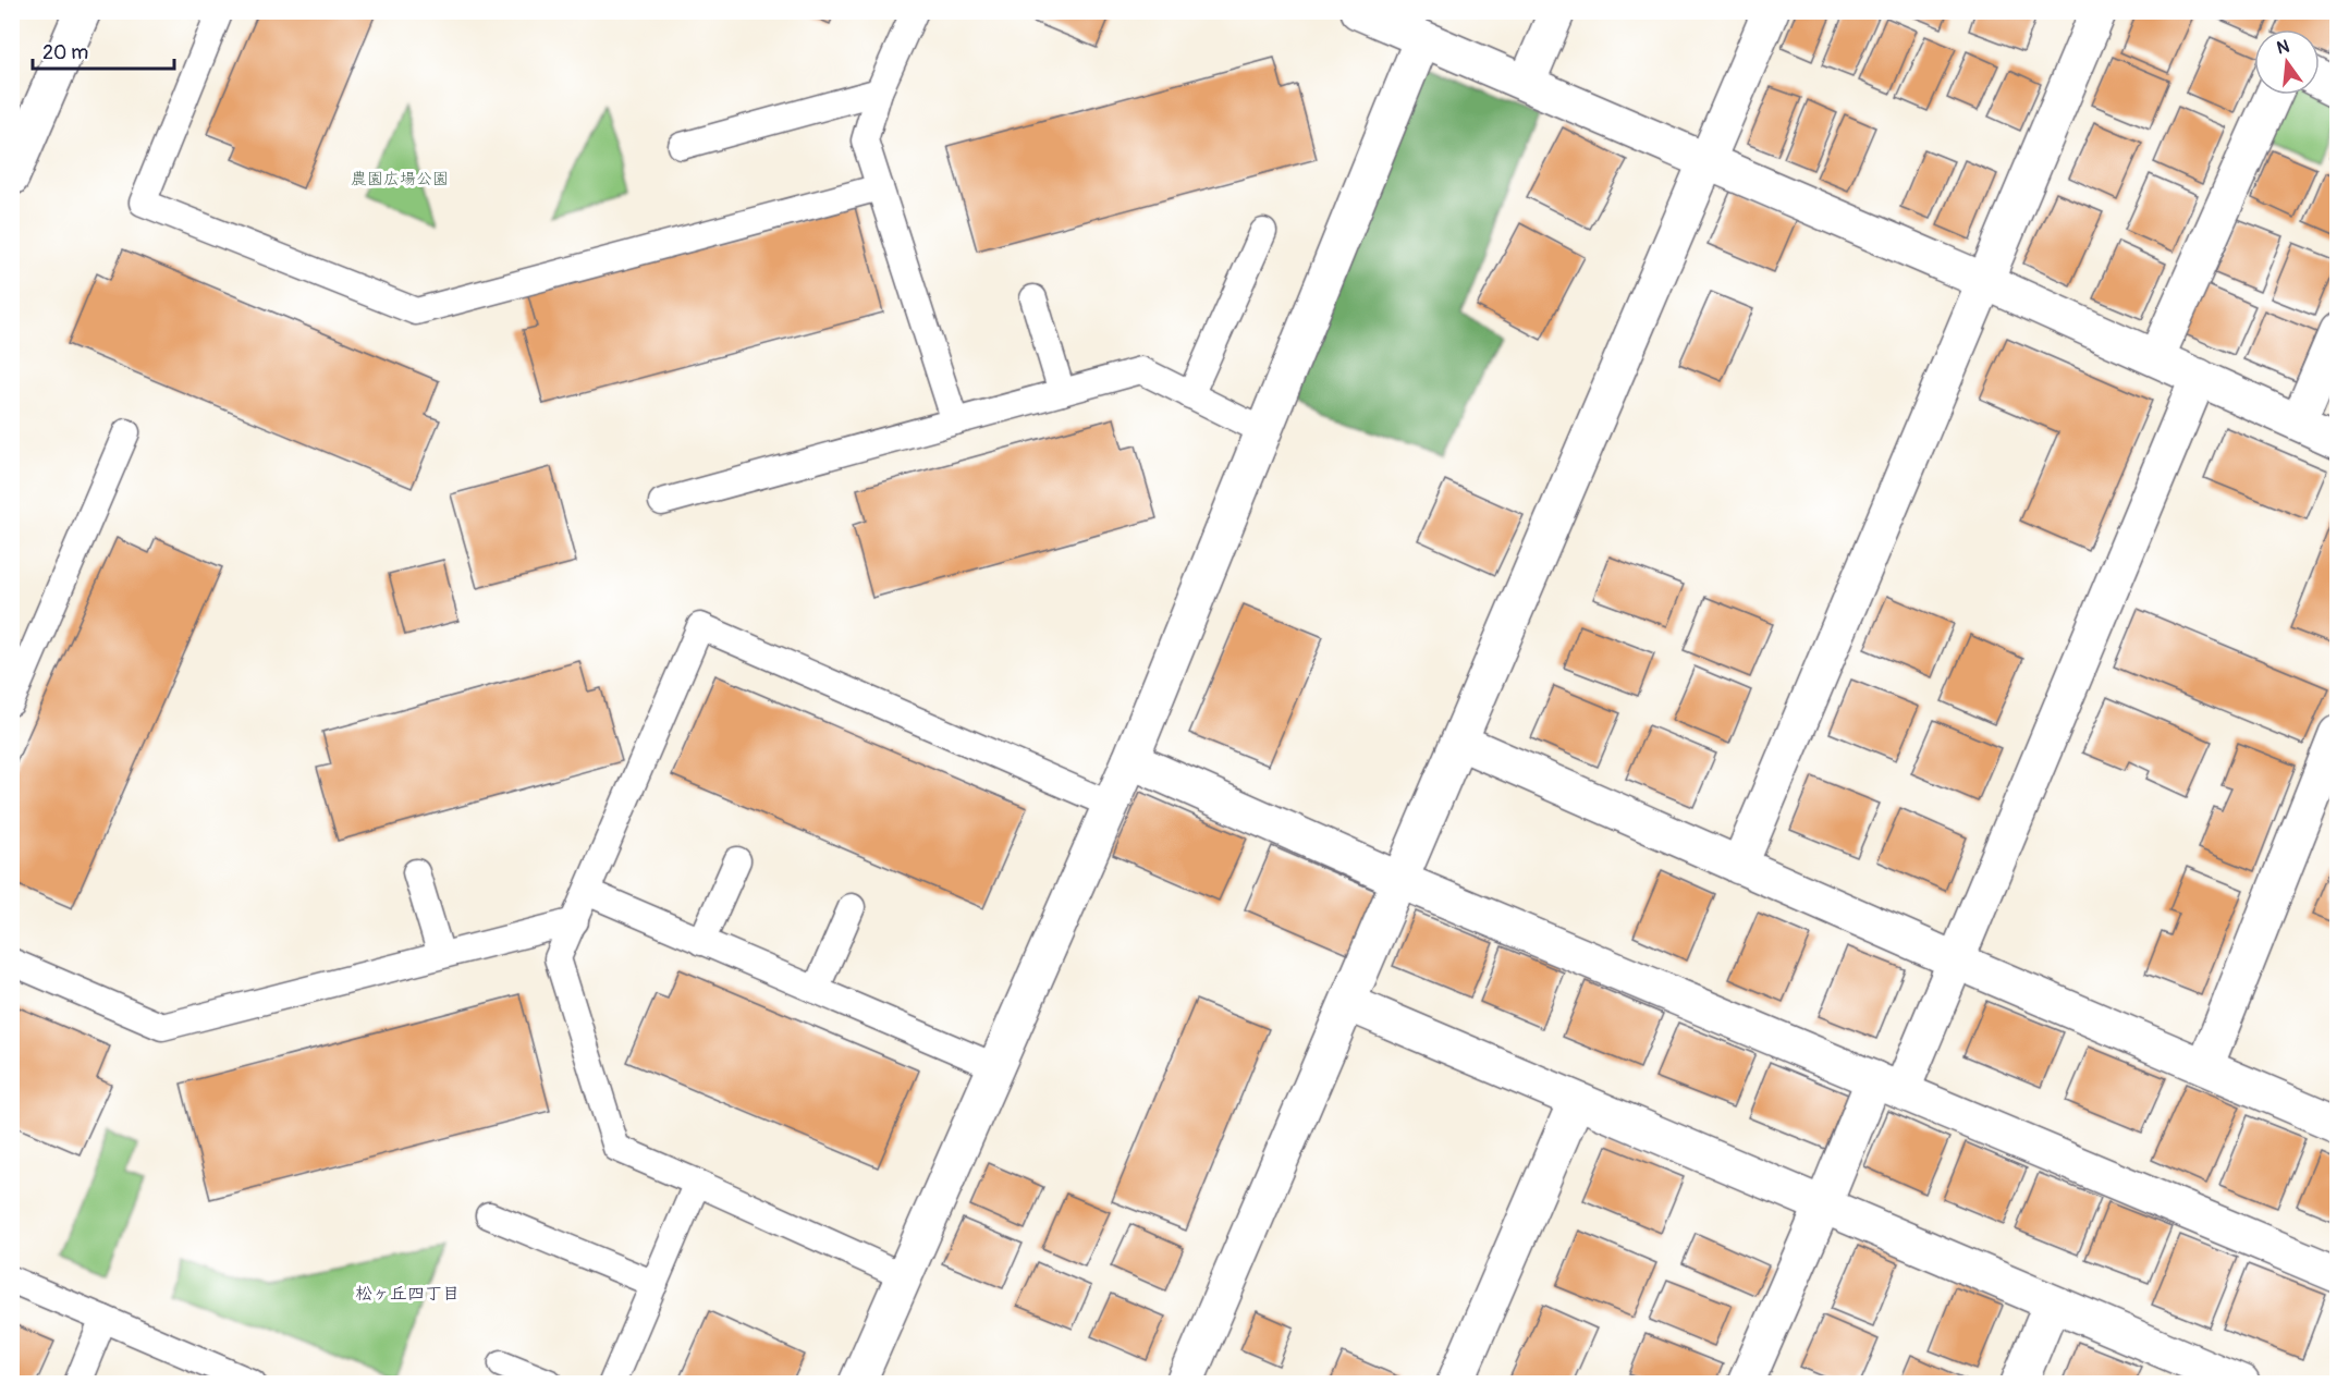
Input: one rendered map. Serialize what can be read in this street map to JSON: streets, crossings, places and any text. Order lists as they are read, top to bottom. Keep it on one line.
{"districts":["松ヶ丘四丁目"],"parks":["農園広場公園"],"scale_bar":"20 m","north":"top"}
